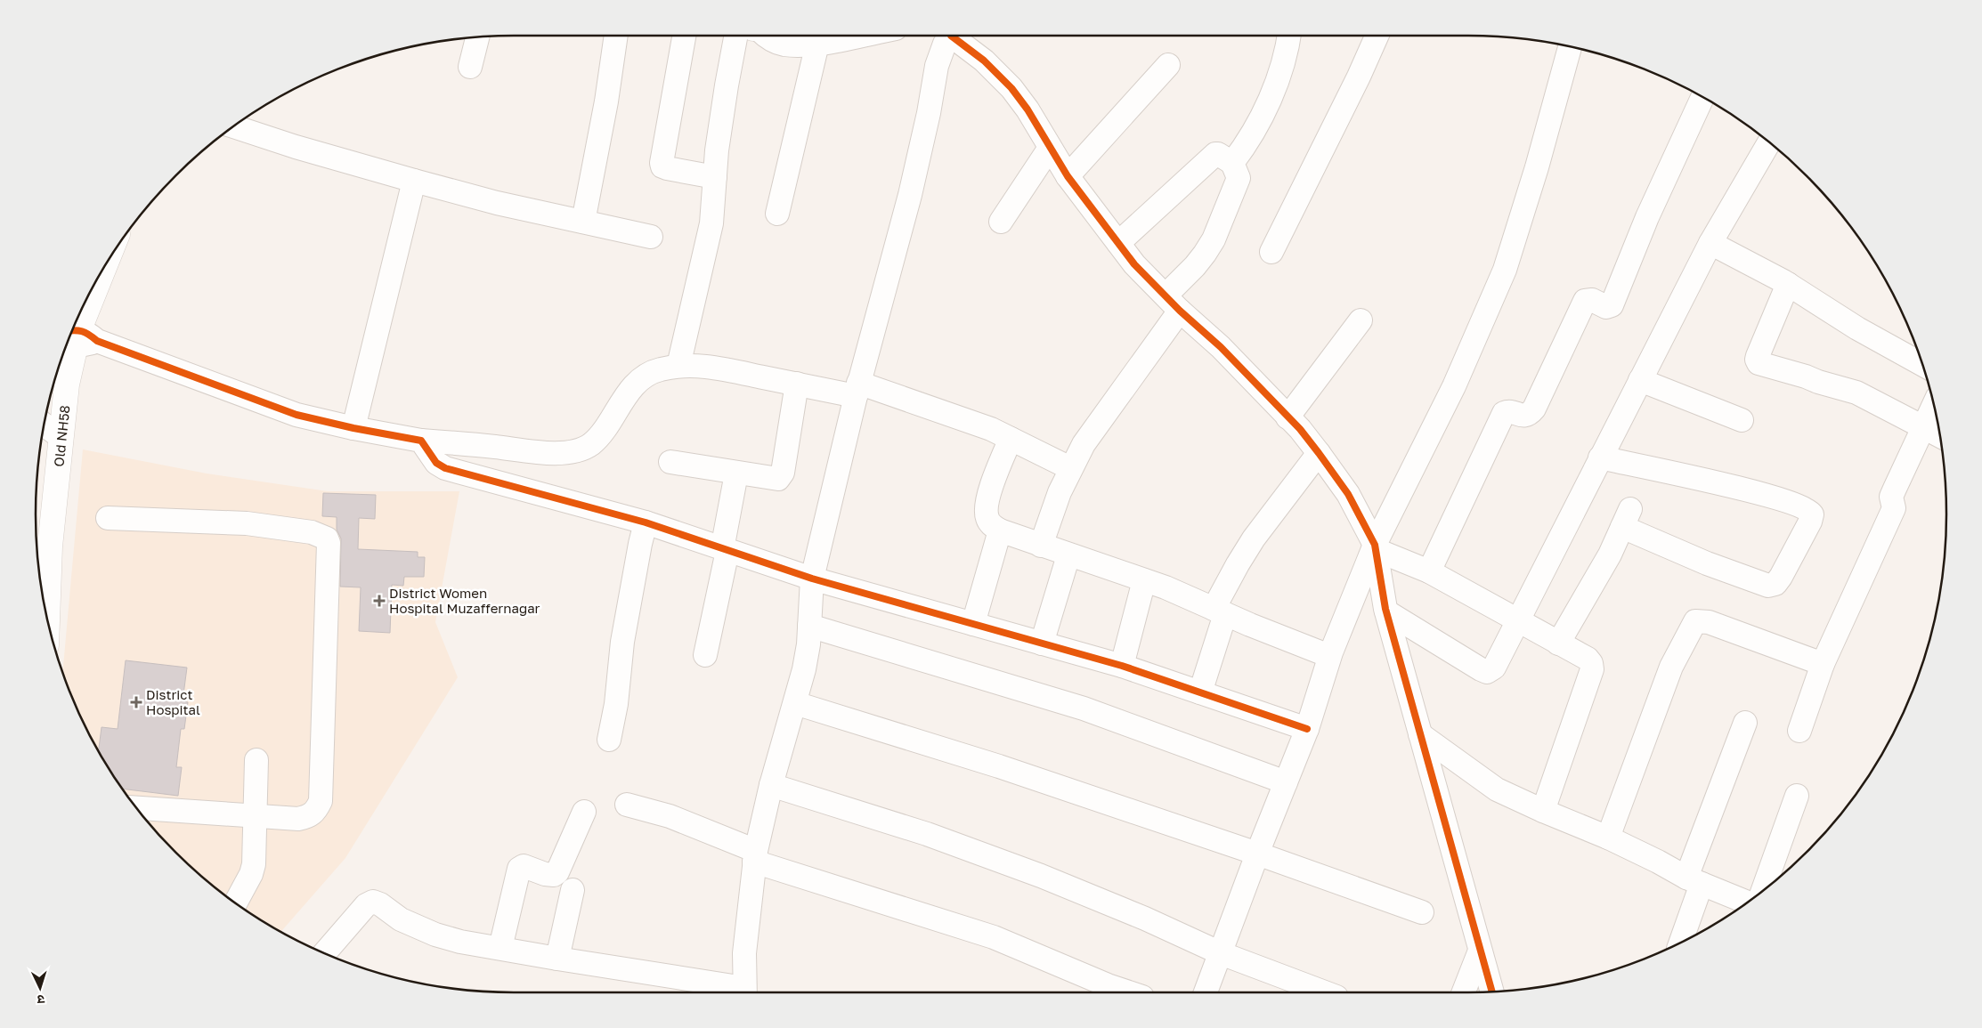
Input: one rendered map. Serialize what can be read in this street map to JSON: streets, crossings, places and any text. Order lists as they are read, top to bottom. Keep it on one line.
{"streets":{"main road":["Old NH58"]},"places":{"health":["District Women Hospital Muzaffernagar","District Hospital"]},"north":"bottom"}
